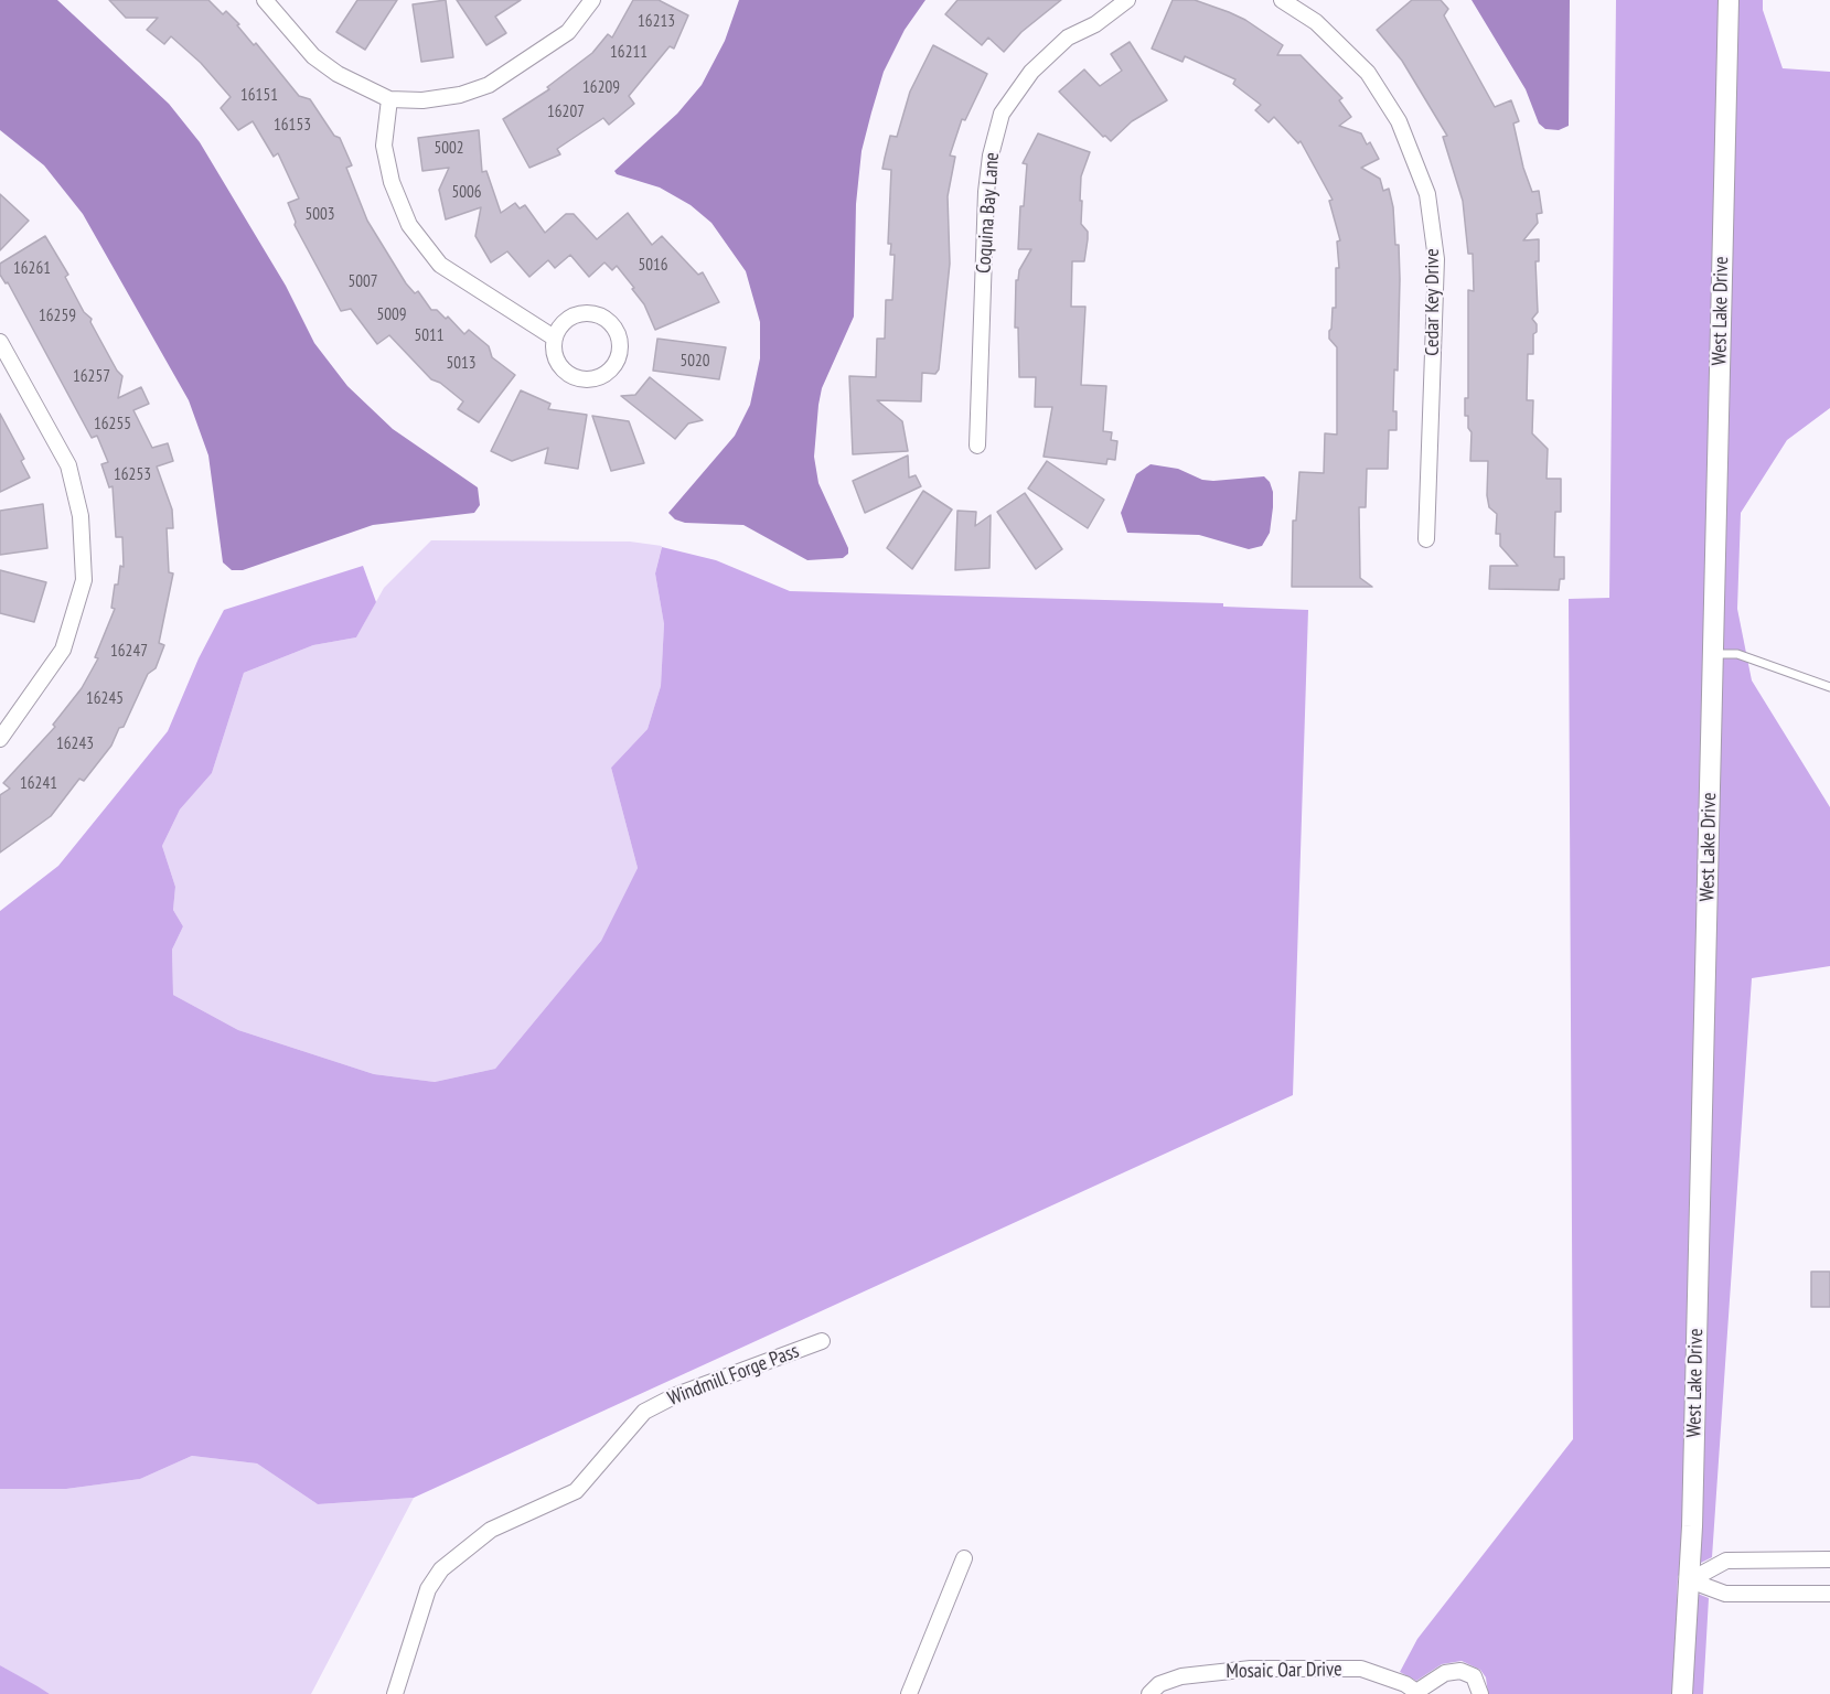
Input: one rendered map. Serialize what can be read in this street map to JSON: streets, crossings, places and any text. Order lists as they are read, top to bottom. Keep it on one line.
{"streets":{"street":["Coquina Bay Lane","Cedar Key Drive","West Lake Drive","Windmill Forge Pass","Mosaic Oar Drive"]},"house_numbers":["16213","16211","16209","16151","16207","16153","5002","5006","5003","5016","16261","5007","5009","16259","5011","5020","5013","16257","16255","16253","16247","16245","16243","16241"]}
